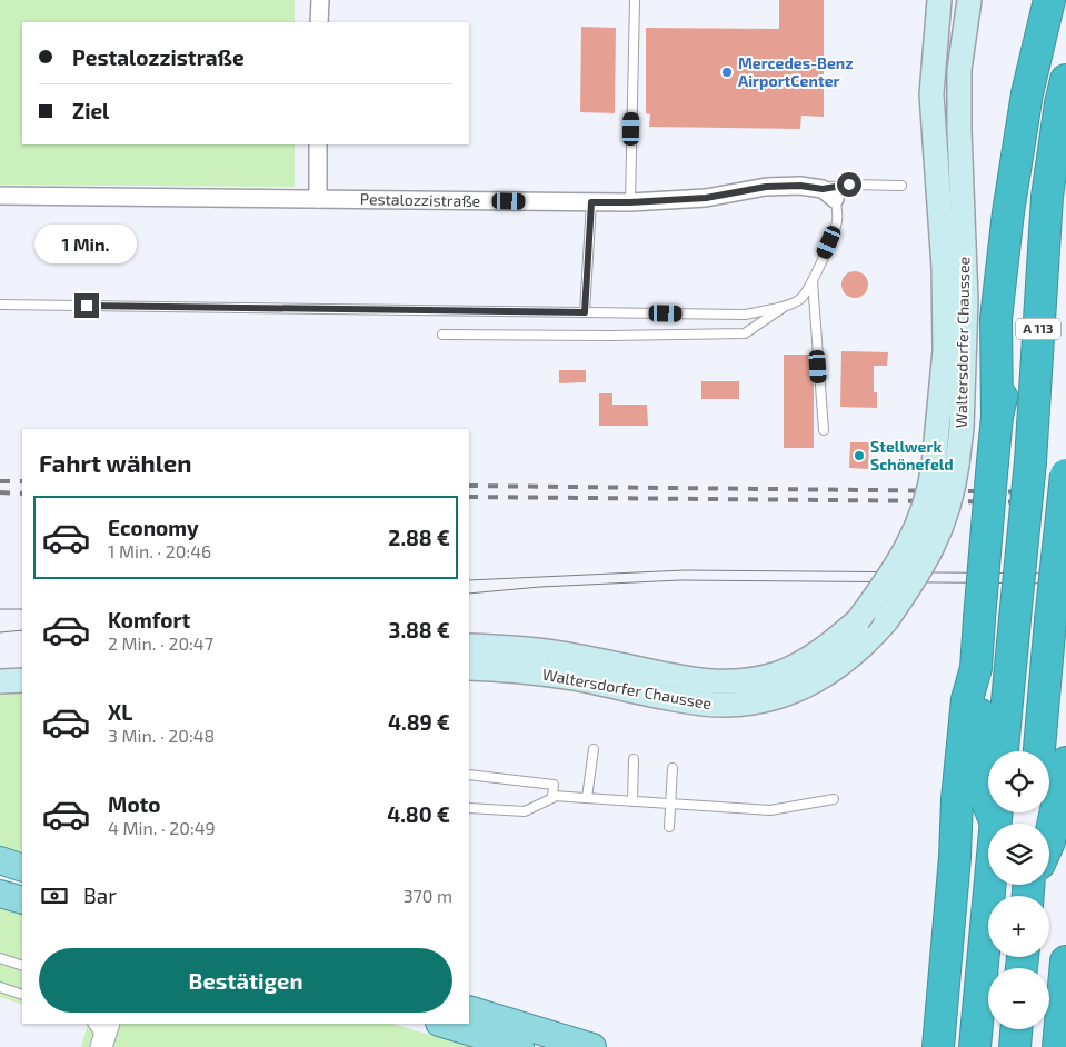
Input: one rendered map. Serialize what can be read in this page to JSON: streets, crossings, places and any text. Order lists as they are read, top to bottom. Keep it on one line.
{"streets":{"highway":["A 113"],"main road":["Waltersdorfer Chaussee"],"street":["Pestalozzistraße"]},"places":["Mercedes-Benz AirportCenter","Stellwerk Schönefeld"],"page":{"banner":["Pestalozzistraße","Ziel"],"bubble":"1 Min.","heading":"Fahrt wählen","list":[{"name":"Economy","note":"1 Min. · 20:46","value":"2.88 €"},{"name":"Komfort","note":"2 Min. · 20:47","value":"3.88 €"},{"name":"XL","note":"3 Min. · 20:48","value":"4.89 €"},{"name":"Moto","note":"4 Min. · 20:49","value":"4.80 €"}],"map_buttons":["+","−"],"pay":["Bar","370 m"],"buttons":"Bestätigen"}}
